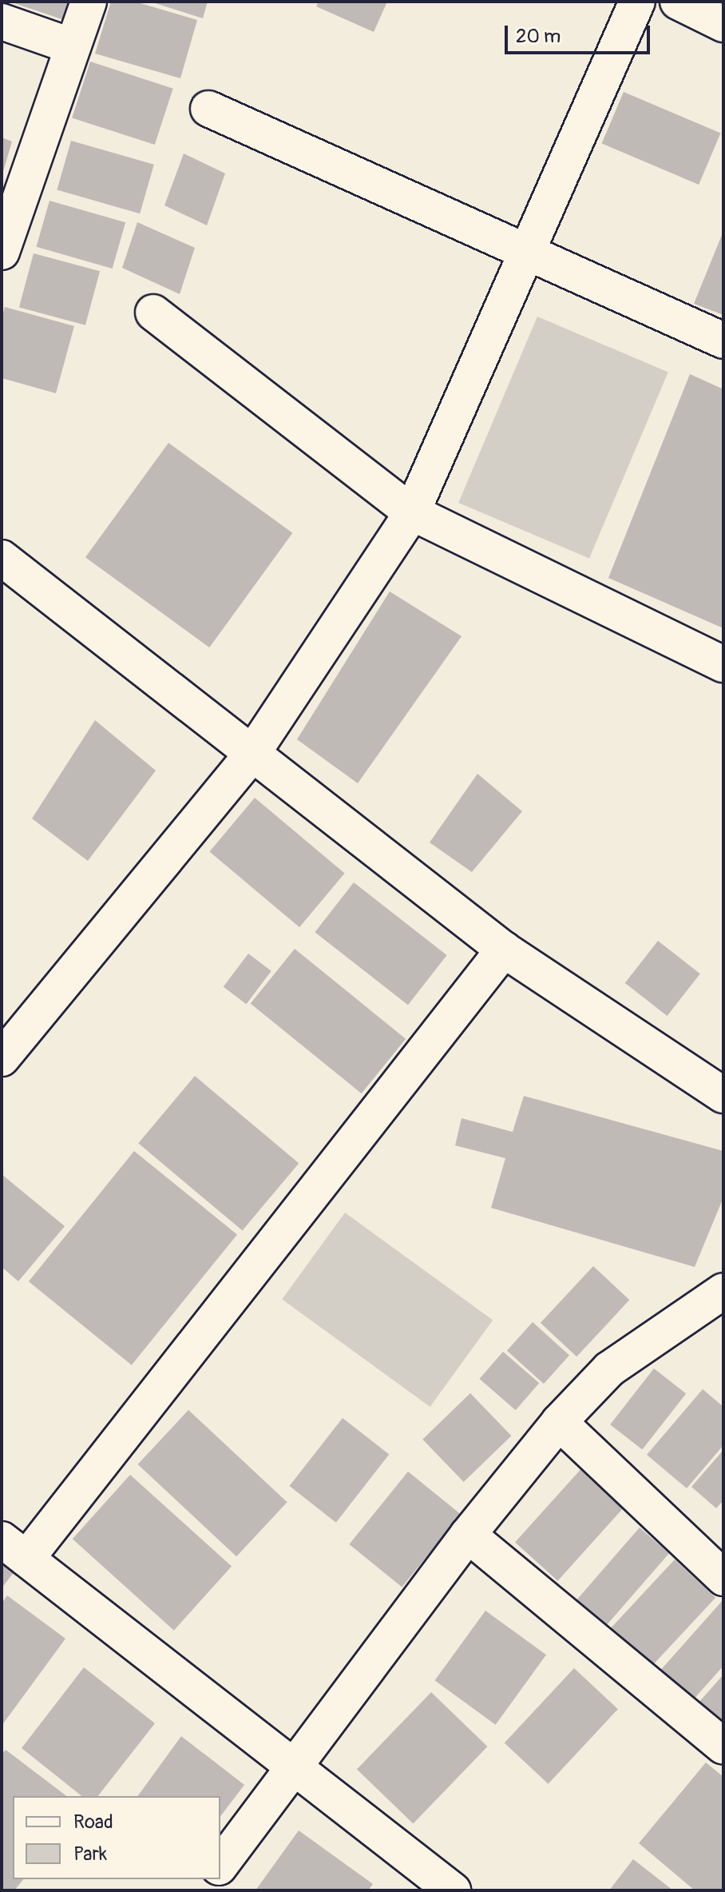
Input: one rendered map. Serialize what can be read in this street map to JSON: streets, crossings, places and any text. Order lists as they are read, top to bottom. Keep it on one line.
{"legend":["Road","Park"],"scale_bar":"20 m"}
